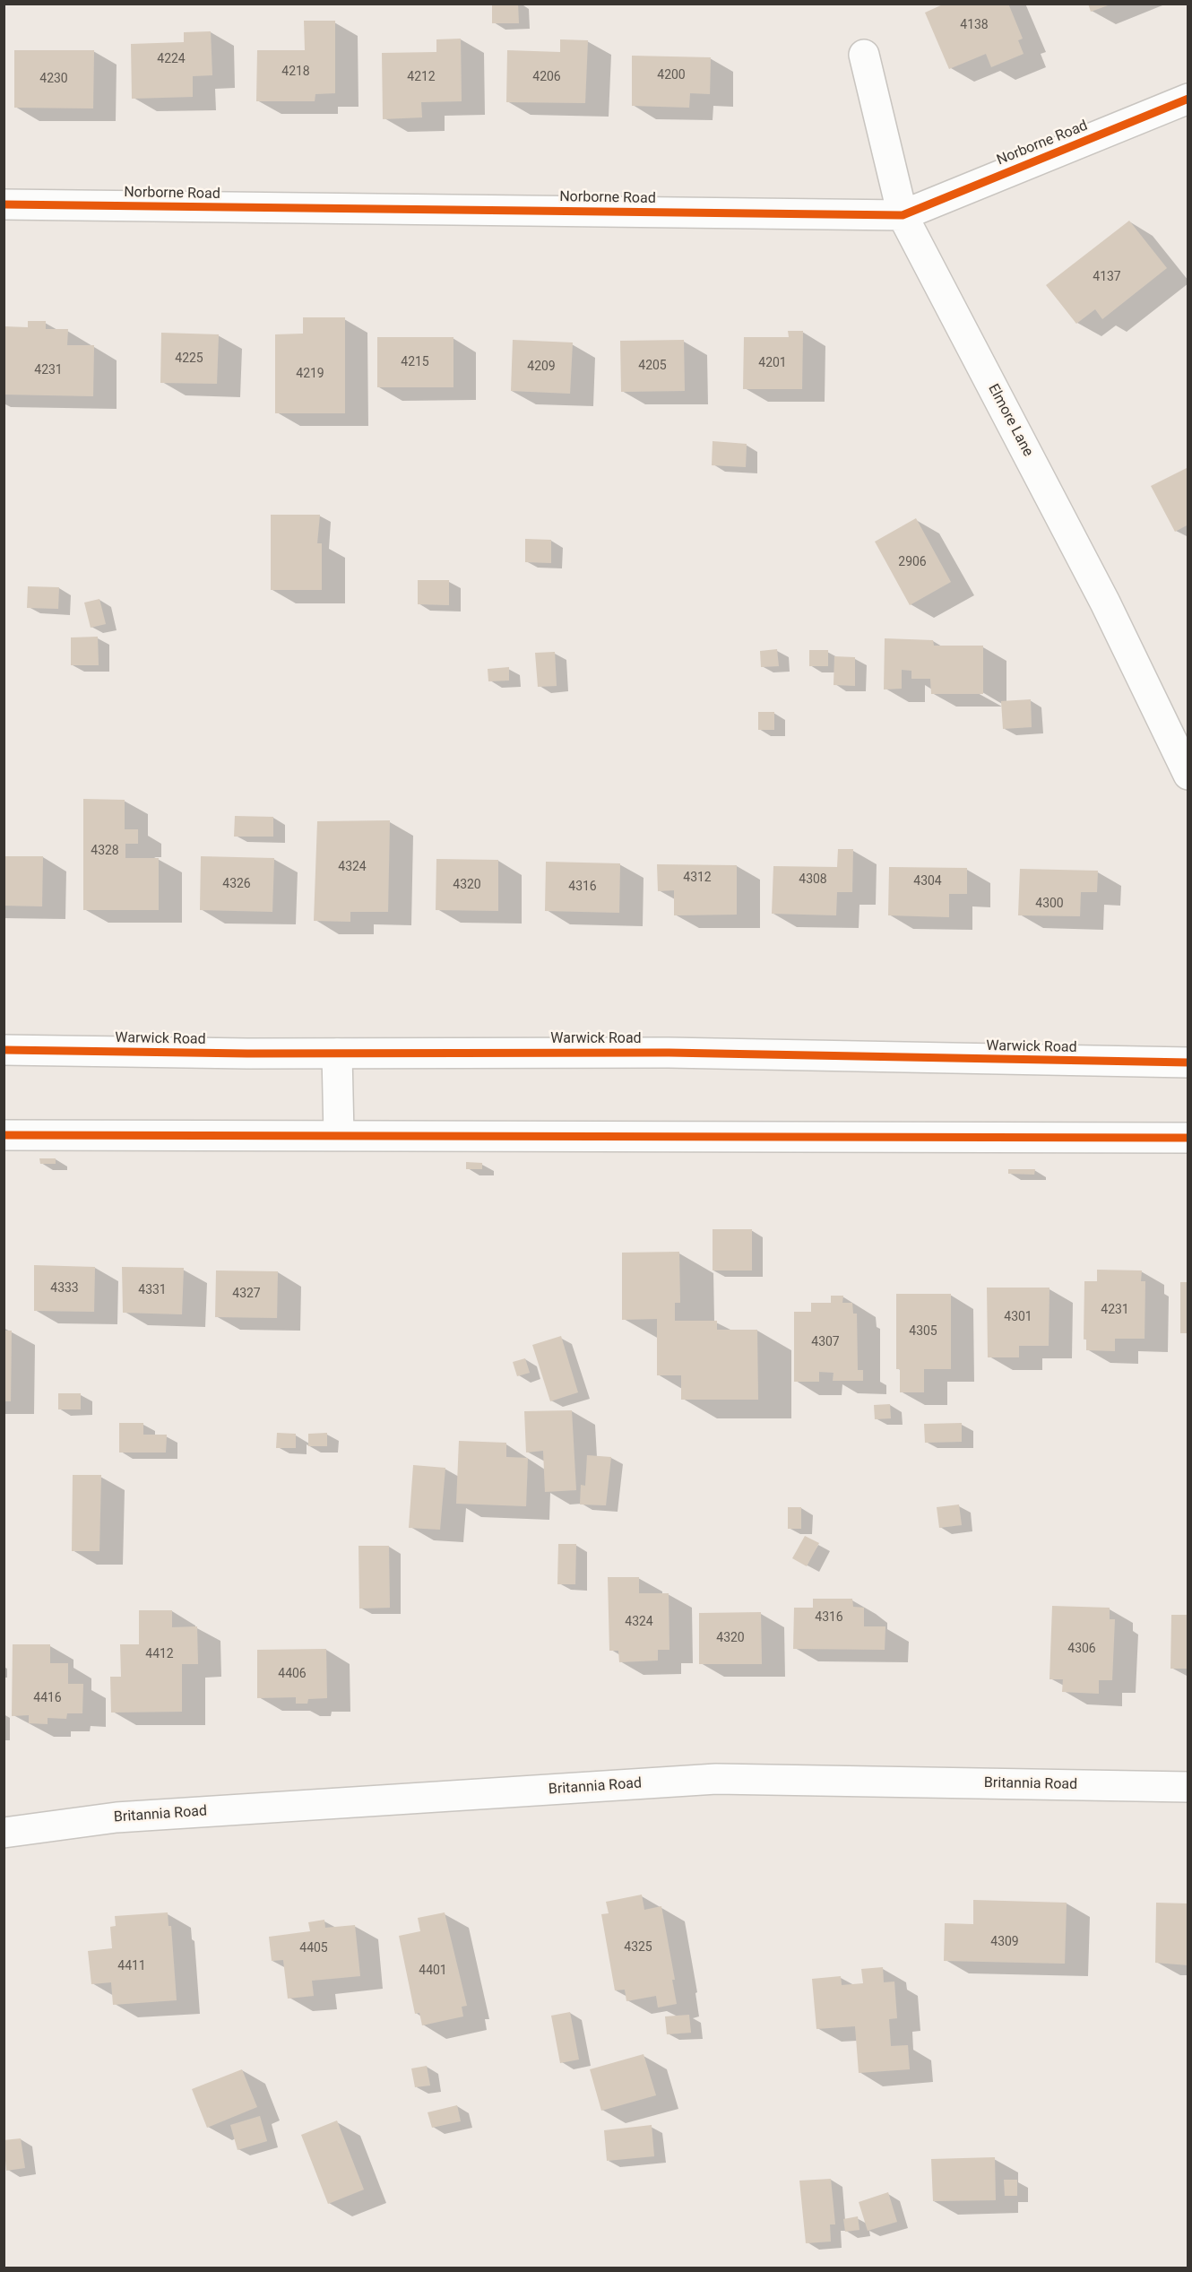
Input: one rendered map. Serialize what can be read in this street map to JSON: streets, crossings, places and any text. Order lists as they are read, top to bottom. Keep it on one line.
{"streets":{"street":["Norborne Road","Elmore Lane","Warwick Road","Britannia Road"]},"crossings":[["Norborne Road","Elmore Lane"]],"house_numbers":["4138","4224","4218","4200","4212","4206","4230","4137","4225","4215","4201","4205","4209","4231","4219","2906","4328","4324","4312","4308","4304","4326","4320","4316","4300","4333","4331","4327","4231","4301","4305","4307","4316","4324","4320","4306","4412","4406","4416","4309","4325","4405","4411","4401"]}
